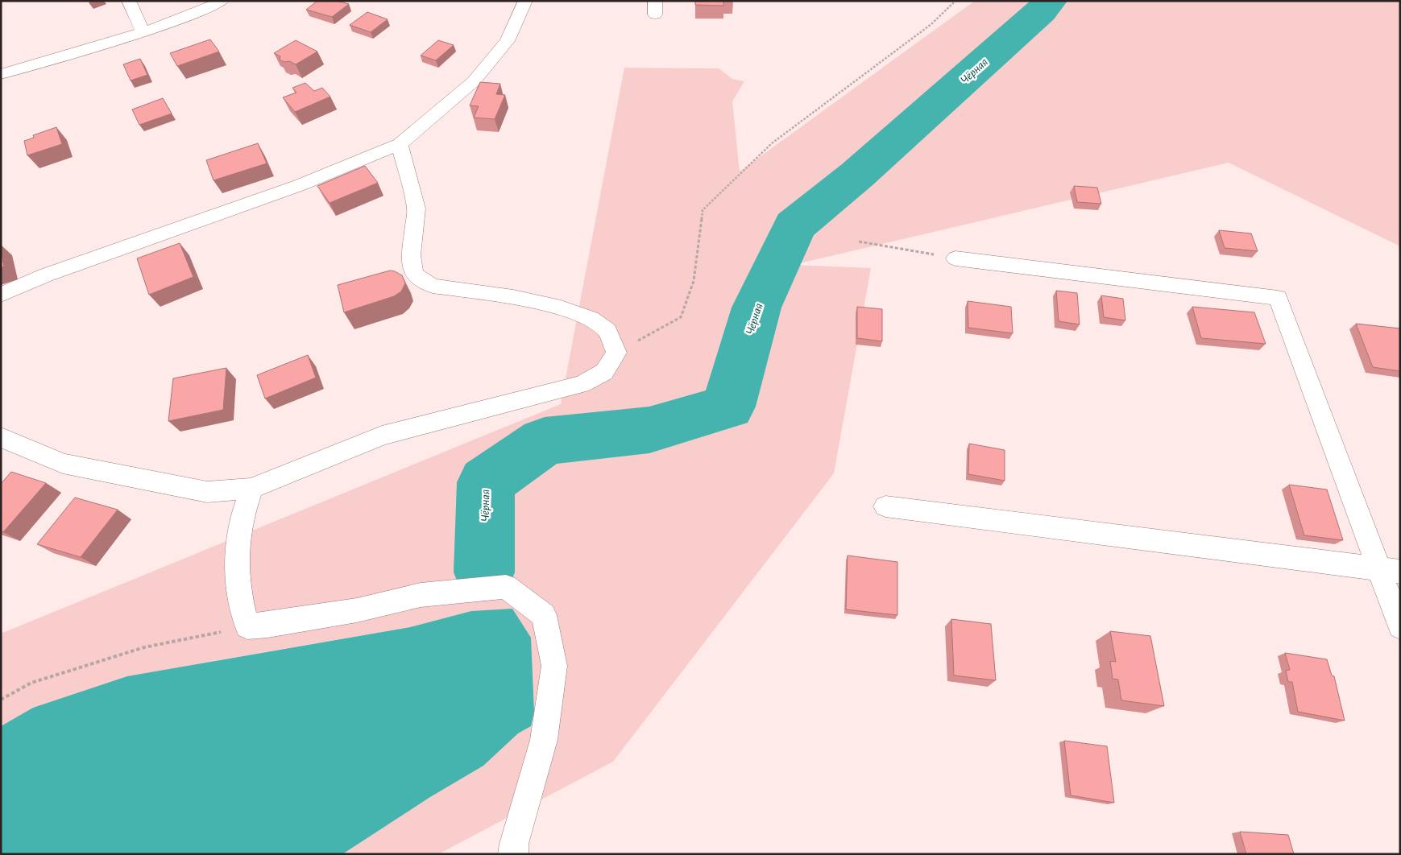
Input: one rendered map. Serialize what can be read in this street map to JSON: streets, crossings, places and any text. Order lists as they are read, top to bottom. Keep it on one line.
{"water":["Чёрная"]}
